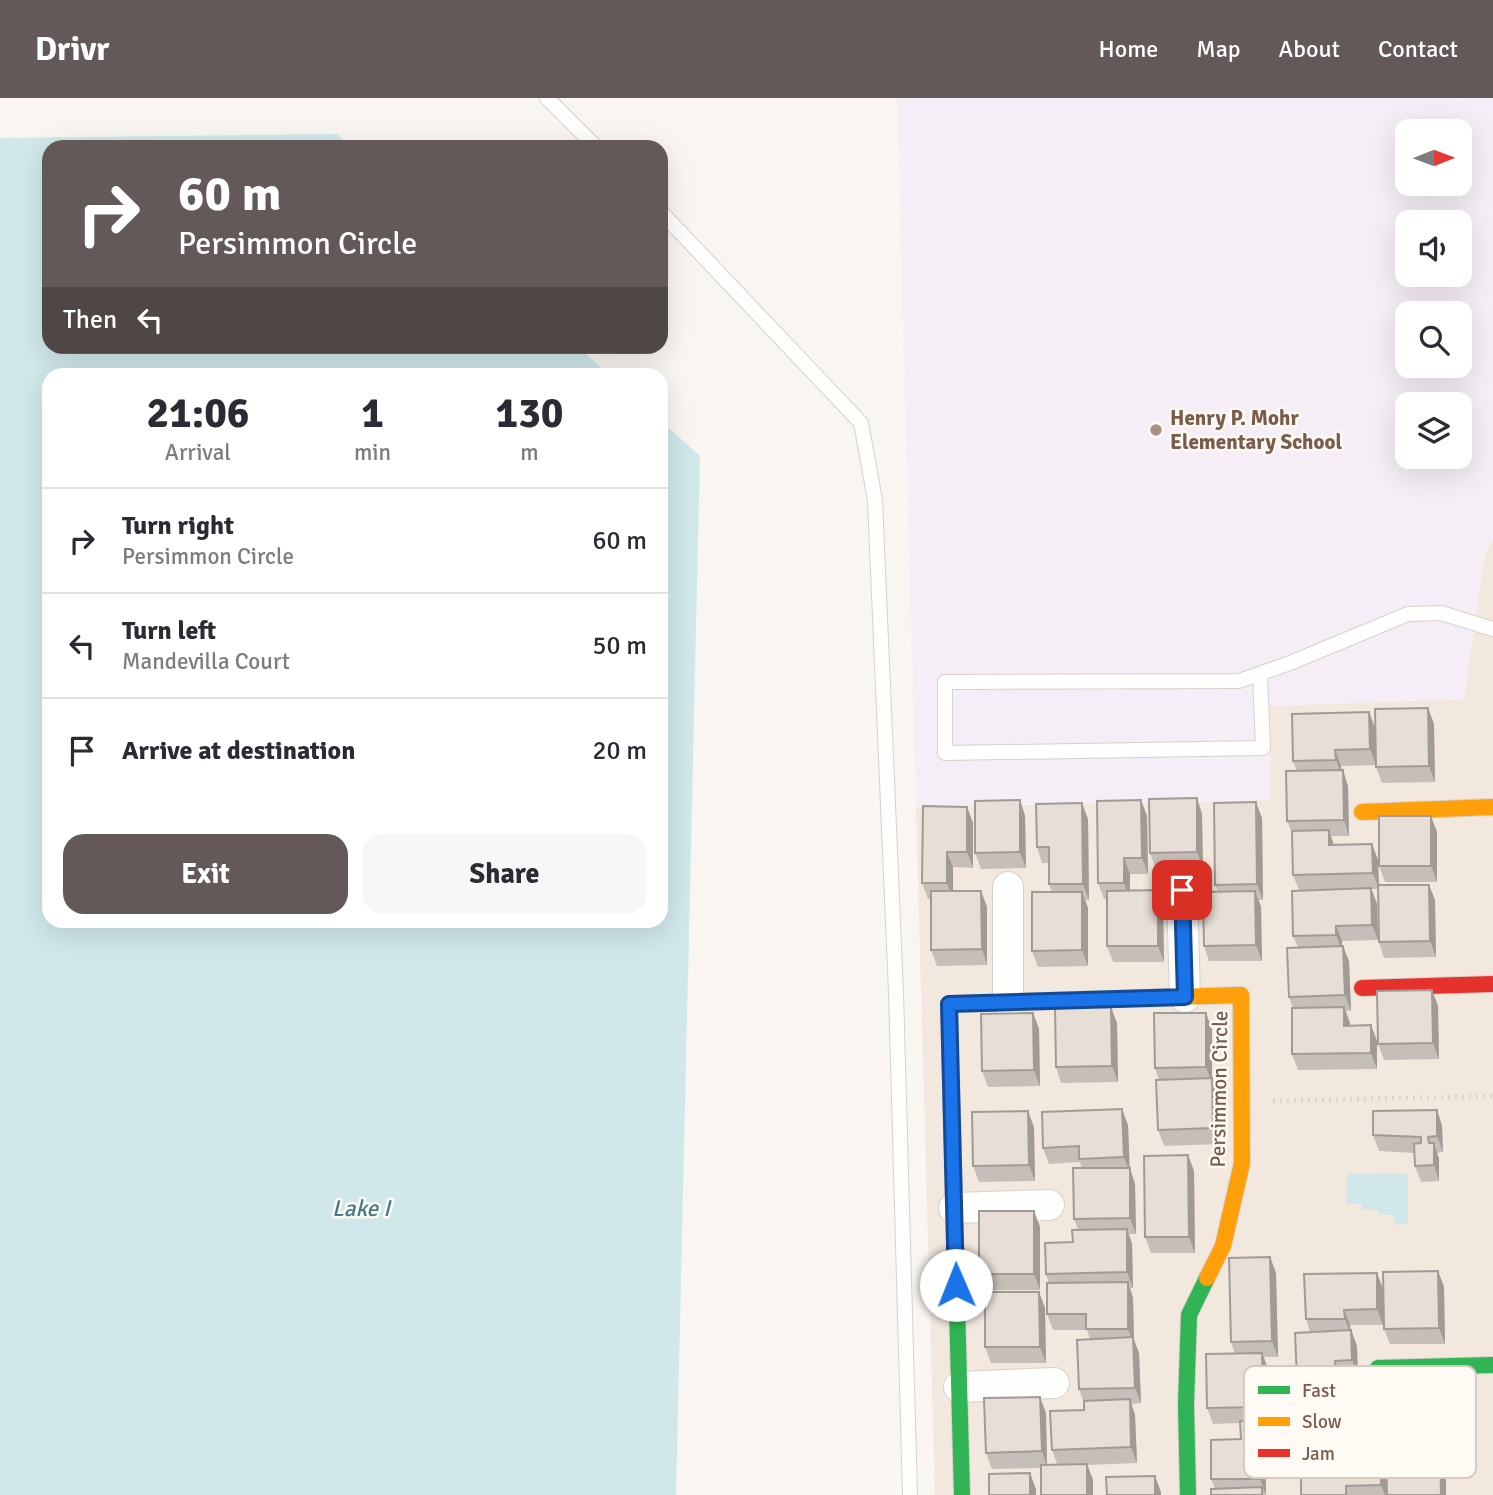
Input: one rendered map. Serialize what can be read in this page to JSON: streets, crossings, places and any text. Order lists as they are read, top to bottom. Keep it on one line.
{"streets":{"street":["Persimmon Circle"]},"water":["Lake I"],"places":["Henry P. Mohr Elementary School"],"legend":["Fast","Slow","Jam"],"north":"right","page":{"header":"Drivr","nav":["Home","Map","About","Contact"],"turn":["60 m","Persimmon Circle"],"then":"Then","eta":["21:06","Arrival","1","min","130","m"],"list":[{"name":"Turn right","note":"Persimmon Circle","value":"60 m"},{"name":"Turn left","note":"Mandevilla Court","value":"50 m"},{"name":"Arrive at destination","value":"20 m"}],"buttons":["Exit","Share"]}}
